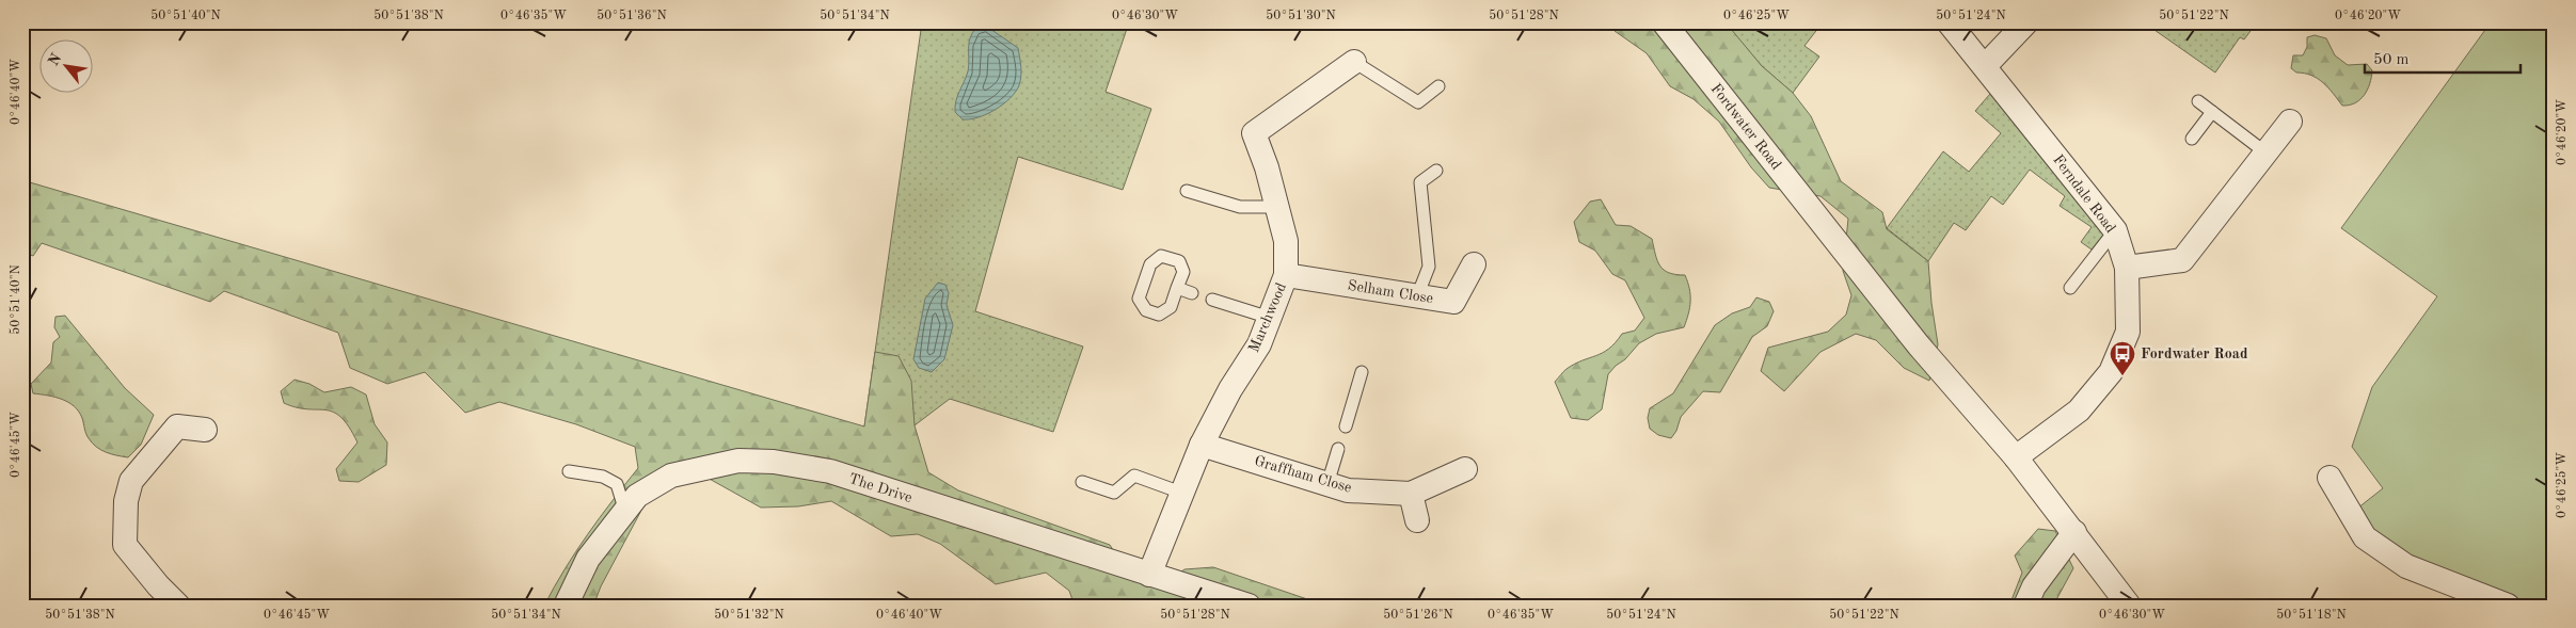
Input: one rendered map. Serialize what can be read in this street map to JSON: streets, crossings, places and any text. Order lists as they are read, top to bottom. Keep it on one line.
{"streets":{"street":["Fordwater Road","Ferndale Road","Selham Close","Marchwood","Graffham Close","The Drive"]},"crossings":[["Fordwater Road","Ferndale Road"],["Selham Close","Marchwood"],["Marchwood","Graffham Close"],["Marchwood","The Drive"]],"places":{"bus stop":["Fordwater Road"]},"scale_bar":"50 m","north":"top left","coordinates":["50°51'40\"N","50°51'38\"N","0°46'35\"W","50°51'36\"N","50°51'34\"N","0°46'30\"W","50°51'30\"N","50°51'28\"N","0°46'25\"W","50°51'24\"N","50°51'22\"N","0°46'20\"W","0°46'40\"W","0°46'45\"W","50°51'32\"N","50°51'26\"N","50°51'18\"N"]}
